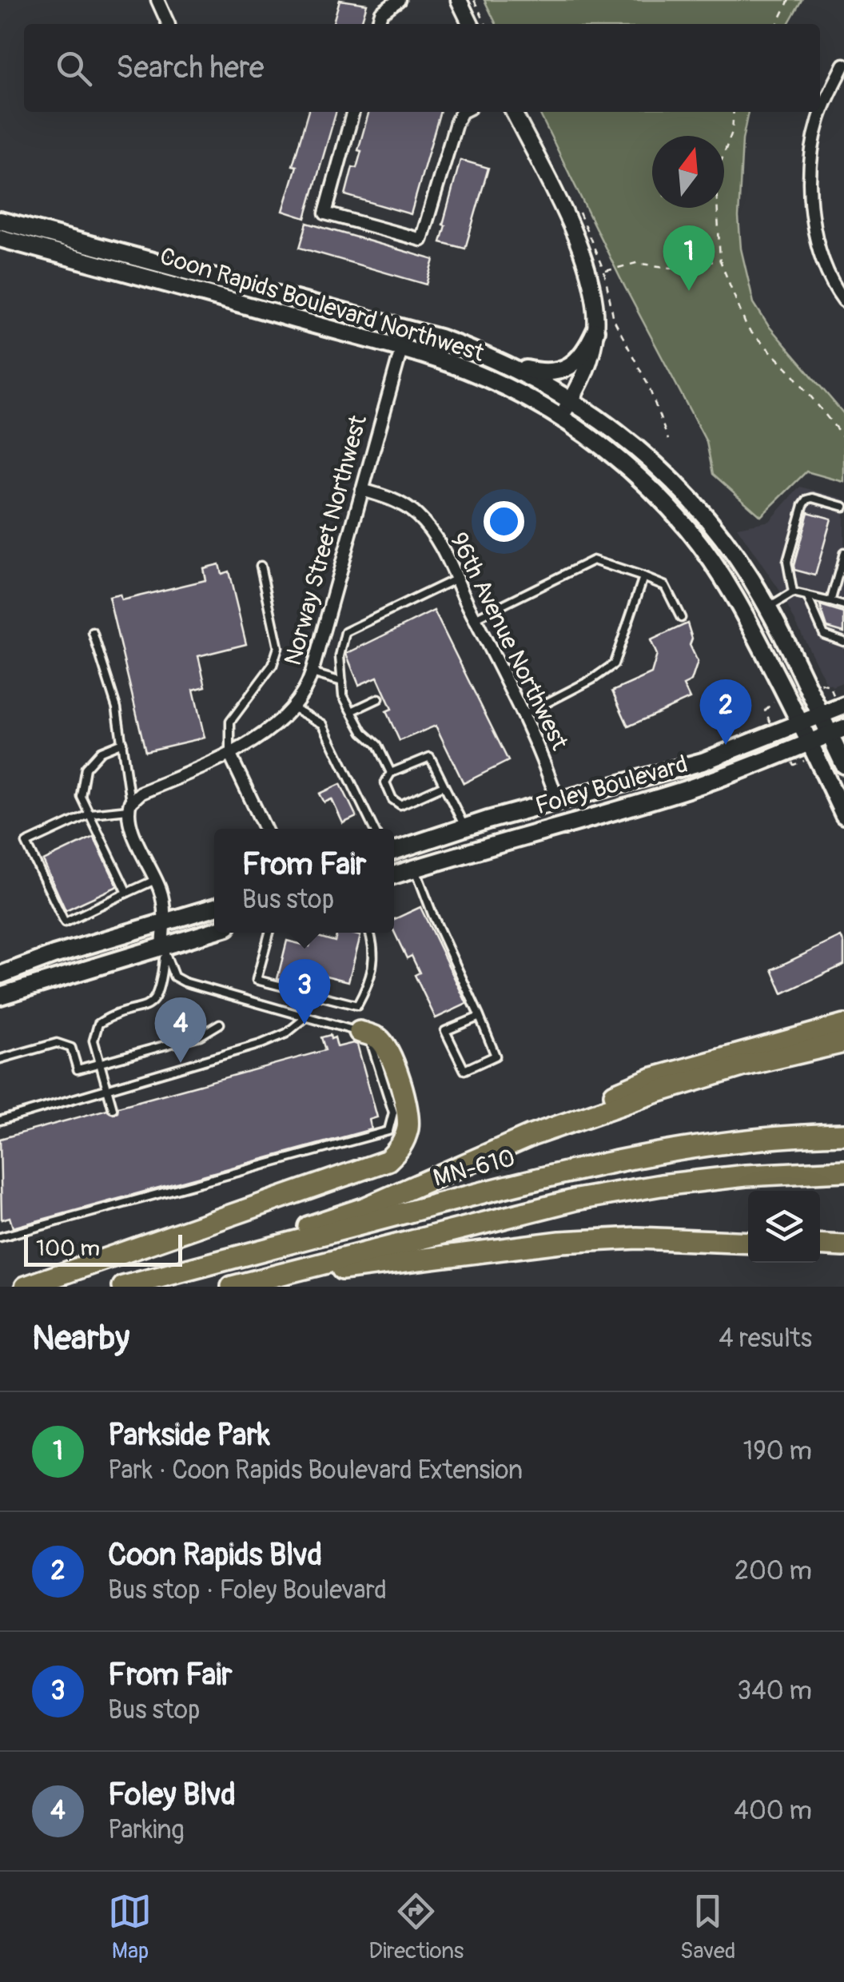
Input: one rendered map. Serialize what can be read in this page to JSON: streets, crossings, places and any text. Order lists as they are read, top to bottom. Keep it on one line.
{"streets":{"highway":["MN-610"],"main road":["Coon Rapids Boulevard Northwest","Foley Boulevard"],"street":["Norway Street Northwest","96th Avenue Northwest"]},"crossings":[["Coon Rapids Boulevard Northwest","Norway Street Northwest"],["Coon Rapids Boulevard Northwest","Foley Boulevard"],["Norway Street Northwest","96th Avenue Northwest"],["96th Avenue Northwest","Foley Boulevard"]],"scale_bar":"100 m","north":"top","page":{"search":"Search here","pins":["1","2","3","4"],"popup":["From Fair","Bus stop"],"scale":"100 m","heading":["Nearby","4 results"],"list":[{"mark":"1","name":"Parkside Park","note":"Park · Coon Rapids Boulevard Extension","value":"190 m"},{"mark":"2","name":"Coon Rapids Blvd","note":"Bus stop · Foley Boulevard","value":"200 m"},{"mark":"3","name":"From Fair","note":"Bus stop","value":"340 m"},{"mark":"4","name":"Foley Blvd","note":"Parking","value":"400 m"}],"nav":["Map","Directions","Saved"]}}
